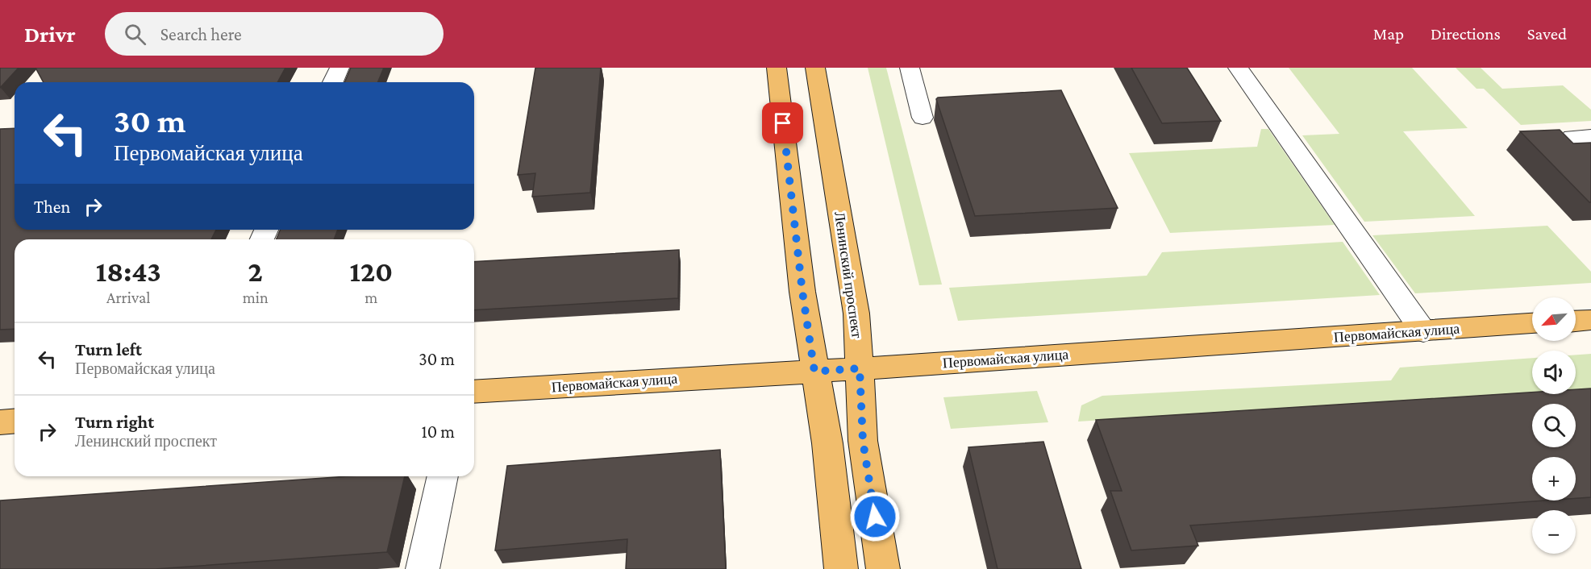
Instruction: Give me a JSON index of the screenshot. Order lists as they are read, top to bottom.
{
  "streets": {
    "main road": ["Ленинский проспект", "Первомайская улица"]
  },
  "crossings": [
    ["Ленинский проспект", "Первомайская улица"]
  ],
  "north": "bottom left",
  "page": {
    "header": "Drivr",
    "search": "Search here",
    "nav": ["Map", "Directions", "Saved"],
    "turn": ["30 m", "Первомайская улица"],
    "then": "Then",
    "eta": [
      "18:43",
      "Arrival",
      "2",
      "min",
      "120",
      "m"
    ],
    "map_buttons": ["+", "−"],
    "list": [
      {
        "name": "Turn left",
        "note": "Первомайская улица",
        "value": "30 m"
      },
      {
        "name": "Turn right",
        "note": "Ленинский проспект",
        "value": "10 m"
      }
    ]
  }
}
